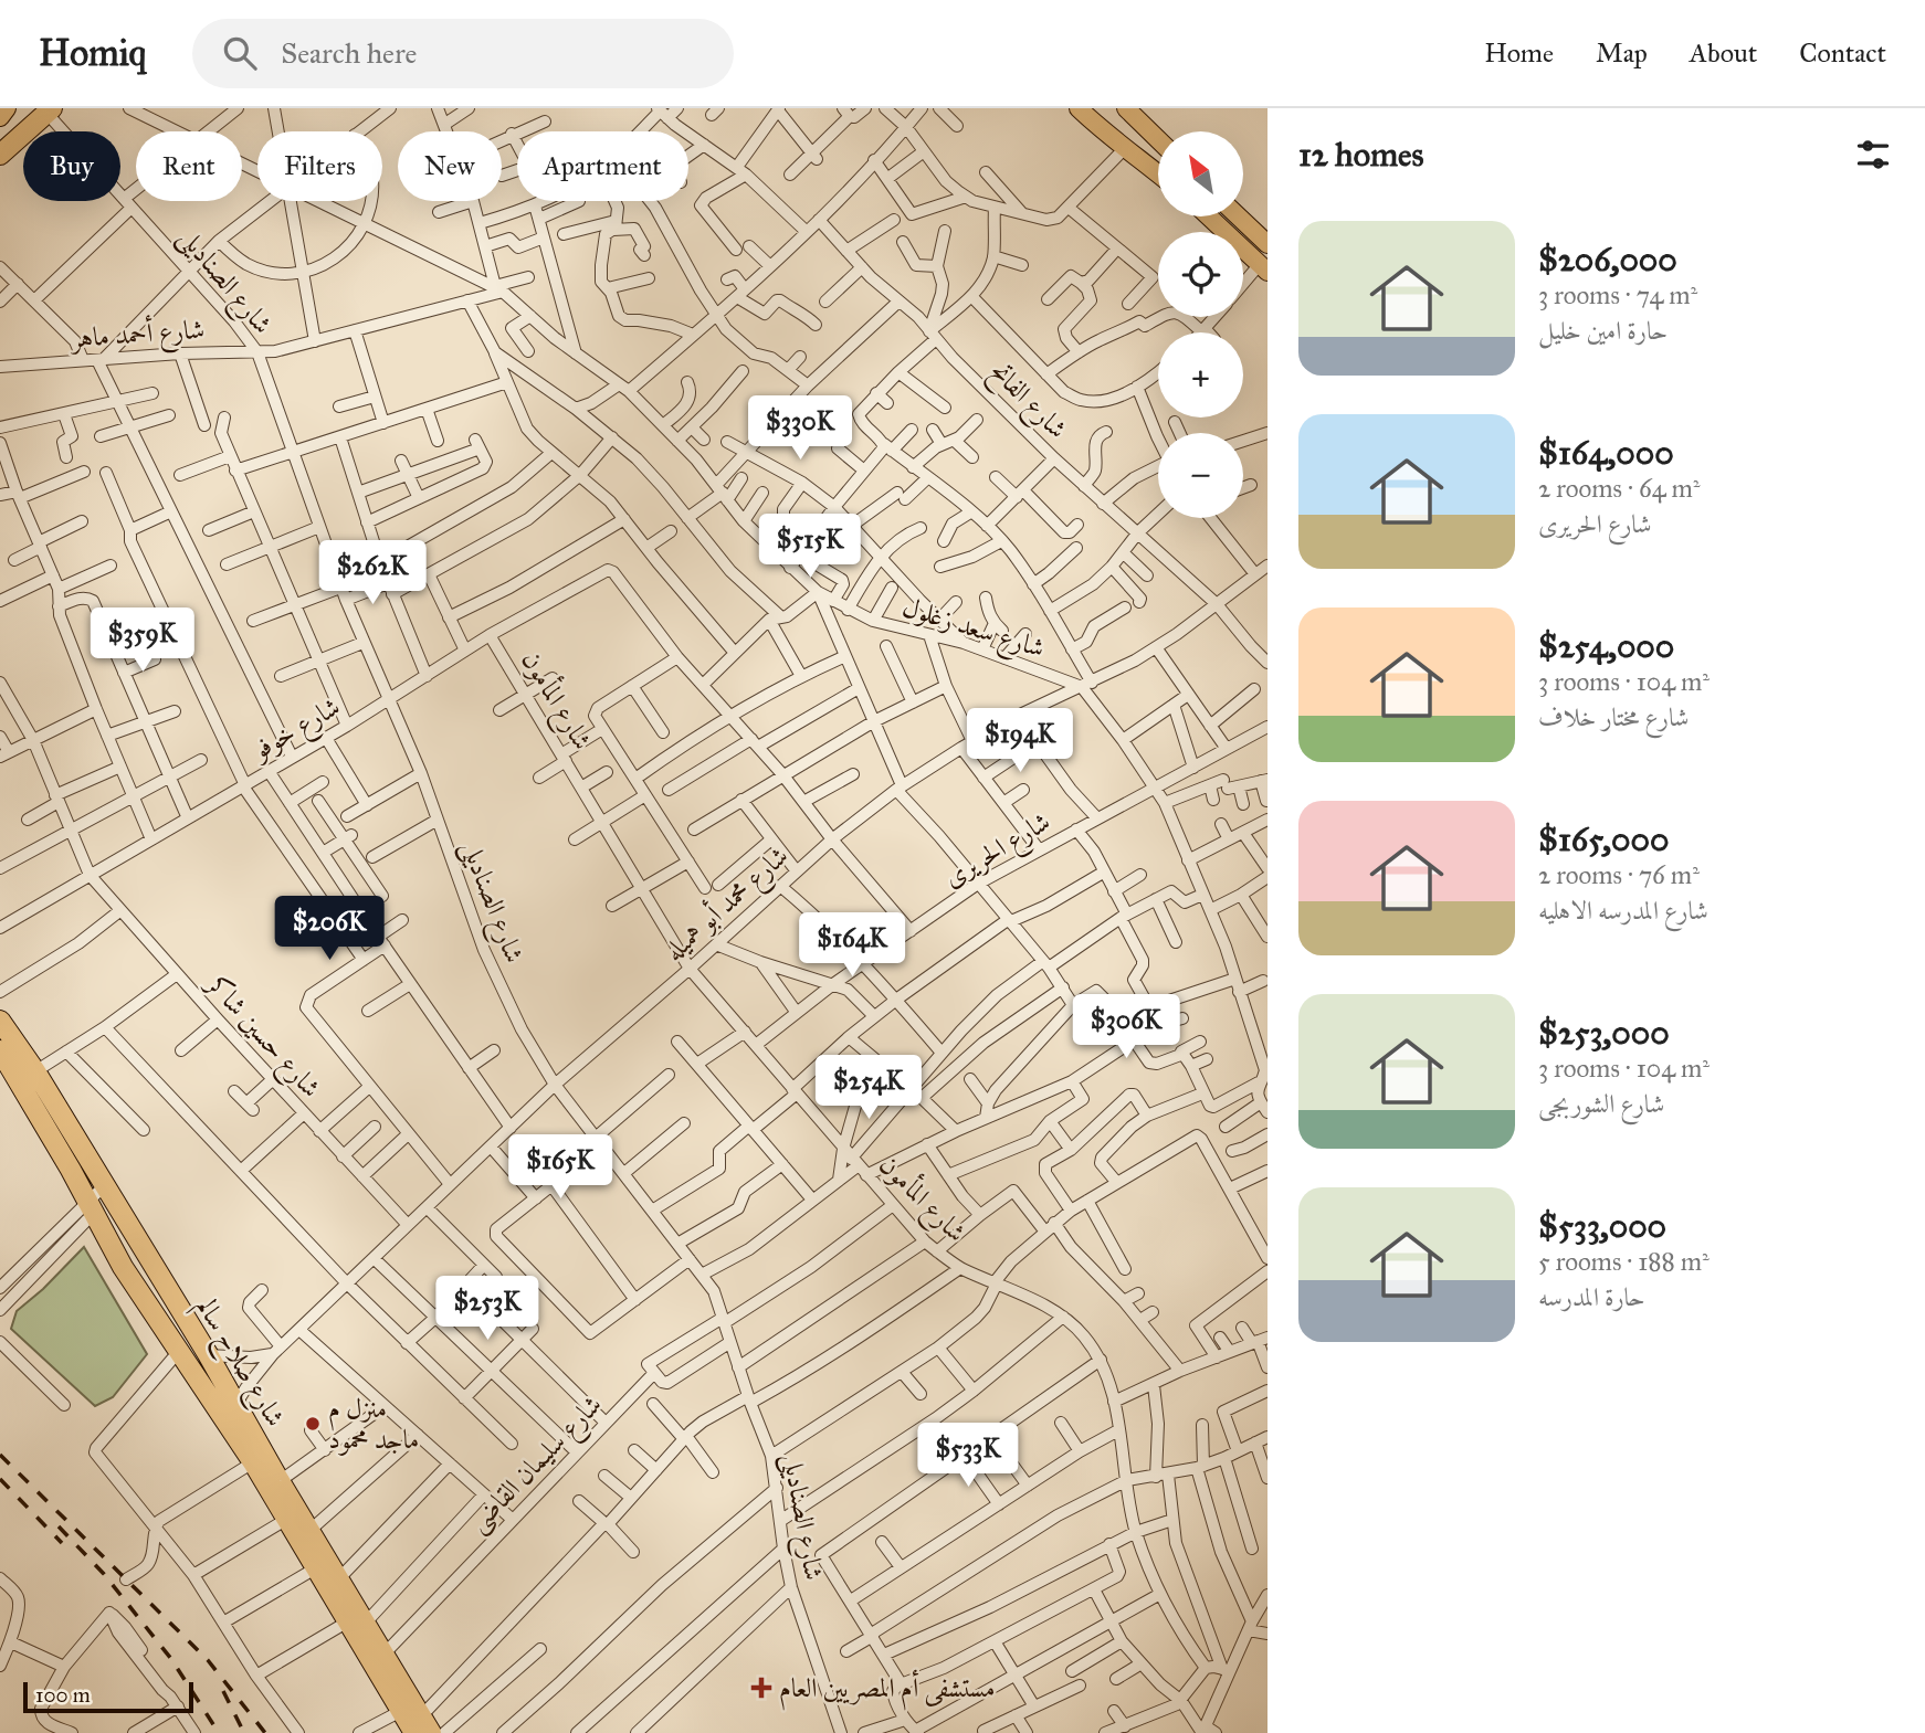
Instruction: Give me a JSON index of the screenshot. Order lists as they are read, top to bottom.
{
  "streets": {
    "highway": ["شارع صلاح سالم"],
    "street": [
      "شارع الصناديلى",
      "شارع أحمد ماهر",
      "شارع الفاتح",
      "شارع سعد زغلول",
      "شارع المأمون",
      "شارع خوفو",
      "شارع الحريرى",
      "شارع محمد أبو هميله",
      "شارع حسين شاكر",
      "شارع سليمان القاضى"
    ]
  },
  "crossings": [
    ["شارع الصناديلى", "شارع أحمد ماهر"],
    ["شارع الصناديلى", "شارع خوفو"],
    ["شارع الصناديلى", "شارع محمد أبو هميله"],
    ["شارع الصناديلى", "شارع سليمان القاضى"],
    ["شارع أحمد ماهر", "شارع سعد زغلول"],
    ["شارع الفاتح", "شارع محمد أبو هميله"],
    ["شارع سعد زغلول", "شارع محمد أبو هميله"],
    ["شارع المأمون", "شارع خوفو"],
    ["شارع المأمون", "شارع الحريرى"],
    ["شارع المأمون", "شارع محمد أبو هميله"],
    ["شارع خوفو", "شارع حسين شاكر"],
    ["شارع محمد أبو هميله", "شارع حسين شاكر"],
    ["شارع محمد أبو هميله", "شارع صلاح سالم"],
    ["شارع صلاح سالم", "شارع سليمان القاضى"]
  ],
  "places": {
    "other": ["منزل م ماجد محمود"],
    "health": ["مستشفى أم المصريين العام"]
  },
  "scale_bar": "100 m",
  "north": "top left",
  "page": {
    "header": "Homiq",
    "search": "Search here",
    "nav": [
      "Home",
      "Map",
      "About",
      "Contact"
    ],
    "heading": "12 homes",
    "map_buttons": ["+", "−"],
    "chip": [
      "Buy",
      "Rent",
      "Filters",
      "New",
      "Apartment"
    ],
    "list": [
      {
        "name": "$206,000",
        "note": "3 rooms · 74 m² · حارة امين خليل"
      },
      {
        "name": "$164,000",
        "note": "2 rooms · 64 m² · شارع الحريرى"
      },
      {
        "name": "$254,000",
        "note": "3 rooms · 104 m² · شارع مختار خلاف"
      },
      {
        "name": "$165,000",
        "note": "2 rooms · 76 m² · شارع المدرسه الاهليه"
      },
      {
        "name": "$253,000",
        "note": "3 rooms · 104 m² · شارع الشوربجى"
      },
      {
        "name": "$533,000",
        "note": "5 rooms · 188 m² · حارة المدرسه"
      }
    ],
    "price": [
      "$330K",
      "$515K",
      "$262K",
      "$359K",
      "$194K",
      "$206K",
      "$164K",
      "$306K",
      "$254K",
      "$165K",
      "$253K",
      "$533K"
    ],
    "scale": "100 m"
  }
}
